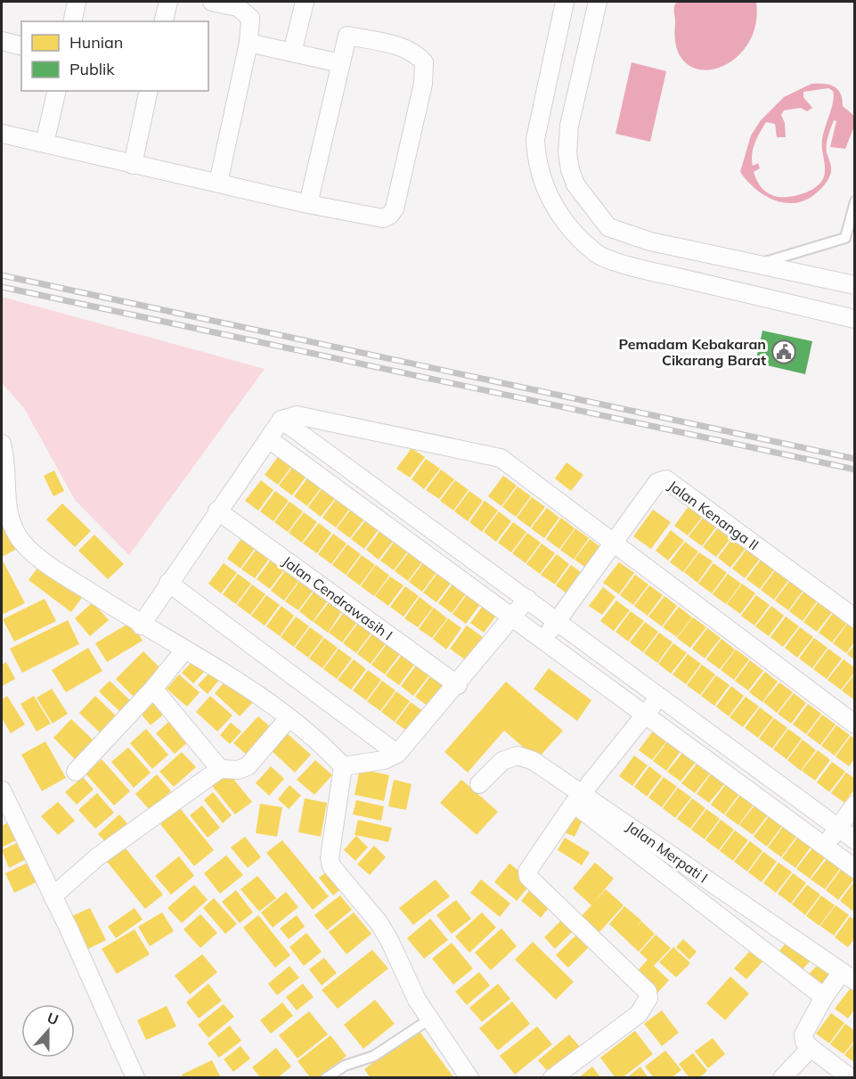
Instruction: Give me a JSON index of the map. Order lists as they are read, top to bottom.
{
  "streets": {
    "street": ["Jalan Kenanga II", "Jalan Cendrawasih I", "Jalan Merpati I"]
  },
  "places": {
    "public building": ["Pemadam Kebakaran Cikarang Barat"]
  },
  "legend": ["Hunian", "Publik"],
  "north": "top"
}
